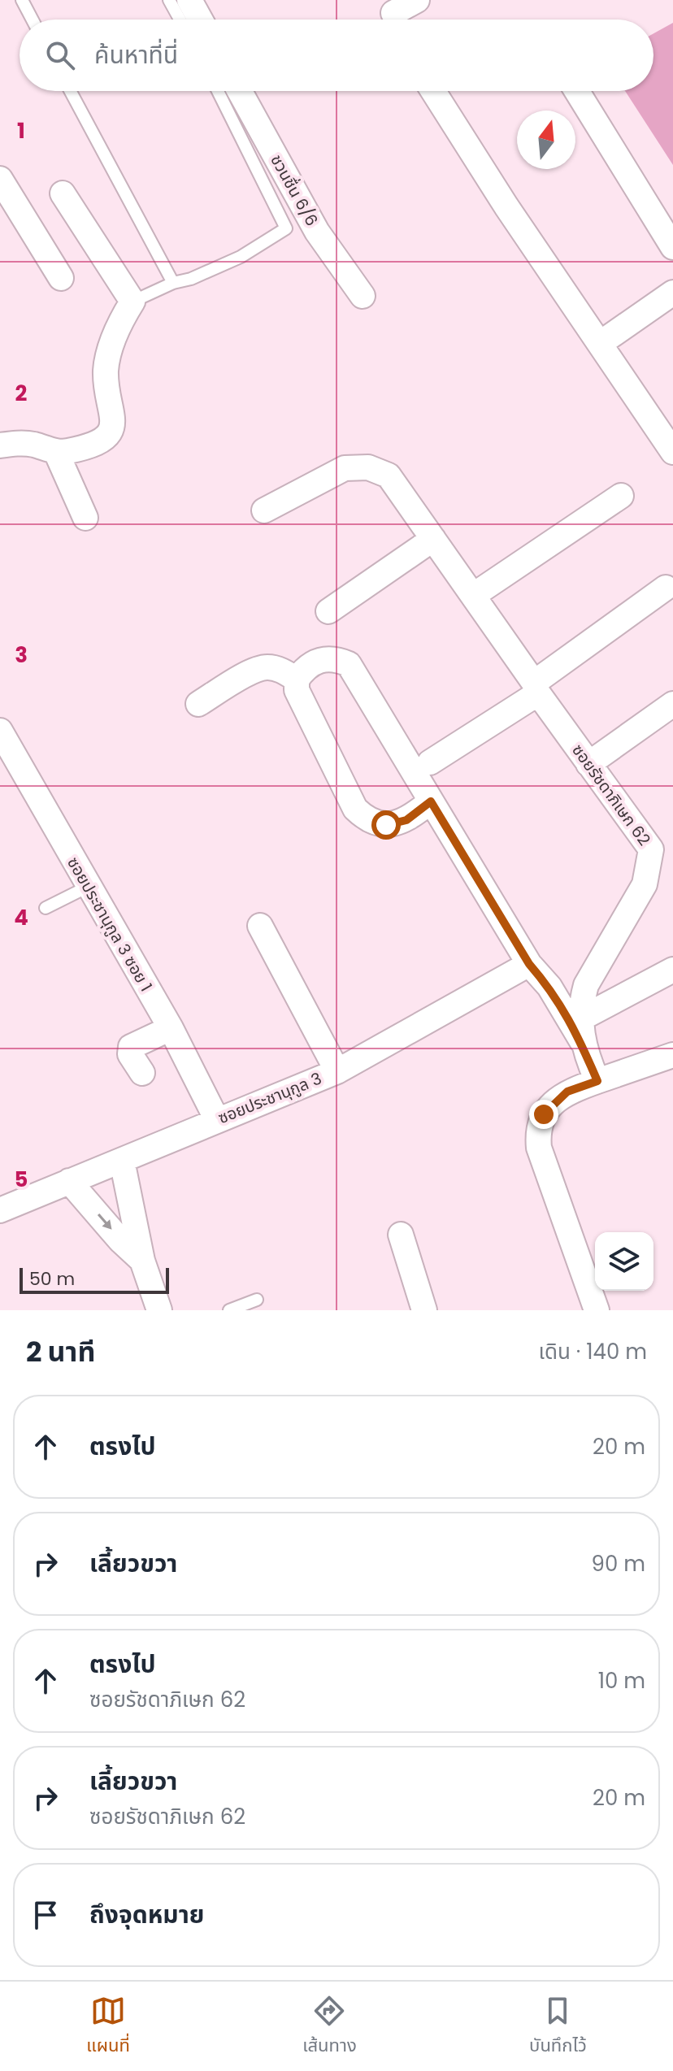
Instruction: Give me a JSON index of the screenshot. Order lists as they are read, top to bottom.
{
  "streets": {
    "street": [
      "ชวนชื่น 6/6",
      "ซอยรัชดาภิเษก 62",
      "ซอยประชานุกูล 3 ซอย 1",
      "ซอยประชานุกูล 3"
    ]
  },
  "crossings": [
    ["ซอยประชานุกูล 3 ซอย 1", "ซอยประชานุกูล 3"]
  ],
  "scale_bar": "50 m",
  "north": "top",
  "page": {
    "search": "ค้นหาที่นี่",
    "scale": "50 m",
    "heading": ["2 นาที", "เดิน · 140 m"],
    "list": [
      ["ตรงไป", "20 m"],
      ["เลี้ยวขวา", "90 m"],
      ["ตรงไป", "ซอยรัชดาภิเษก 62", "10 m"],
      ["เลี้ยวขวา", "ซอยรัชดาภิเษก 62", "20 m"],
      "ถึงจุดหมาย"
    ],
    "nav": ["แผนที่", "เส้นทาง", "บันทึกไว้"]
  },
  "grid": {
    "rows": [
      "1",
      "2",
      "3",
      "4",
      "5"
    ]
  }
}
